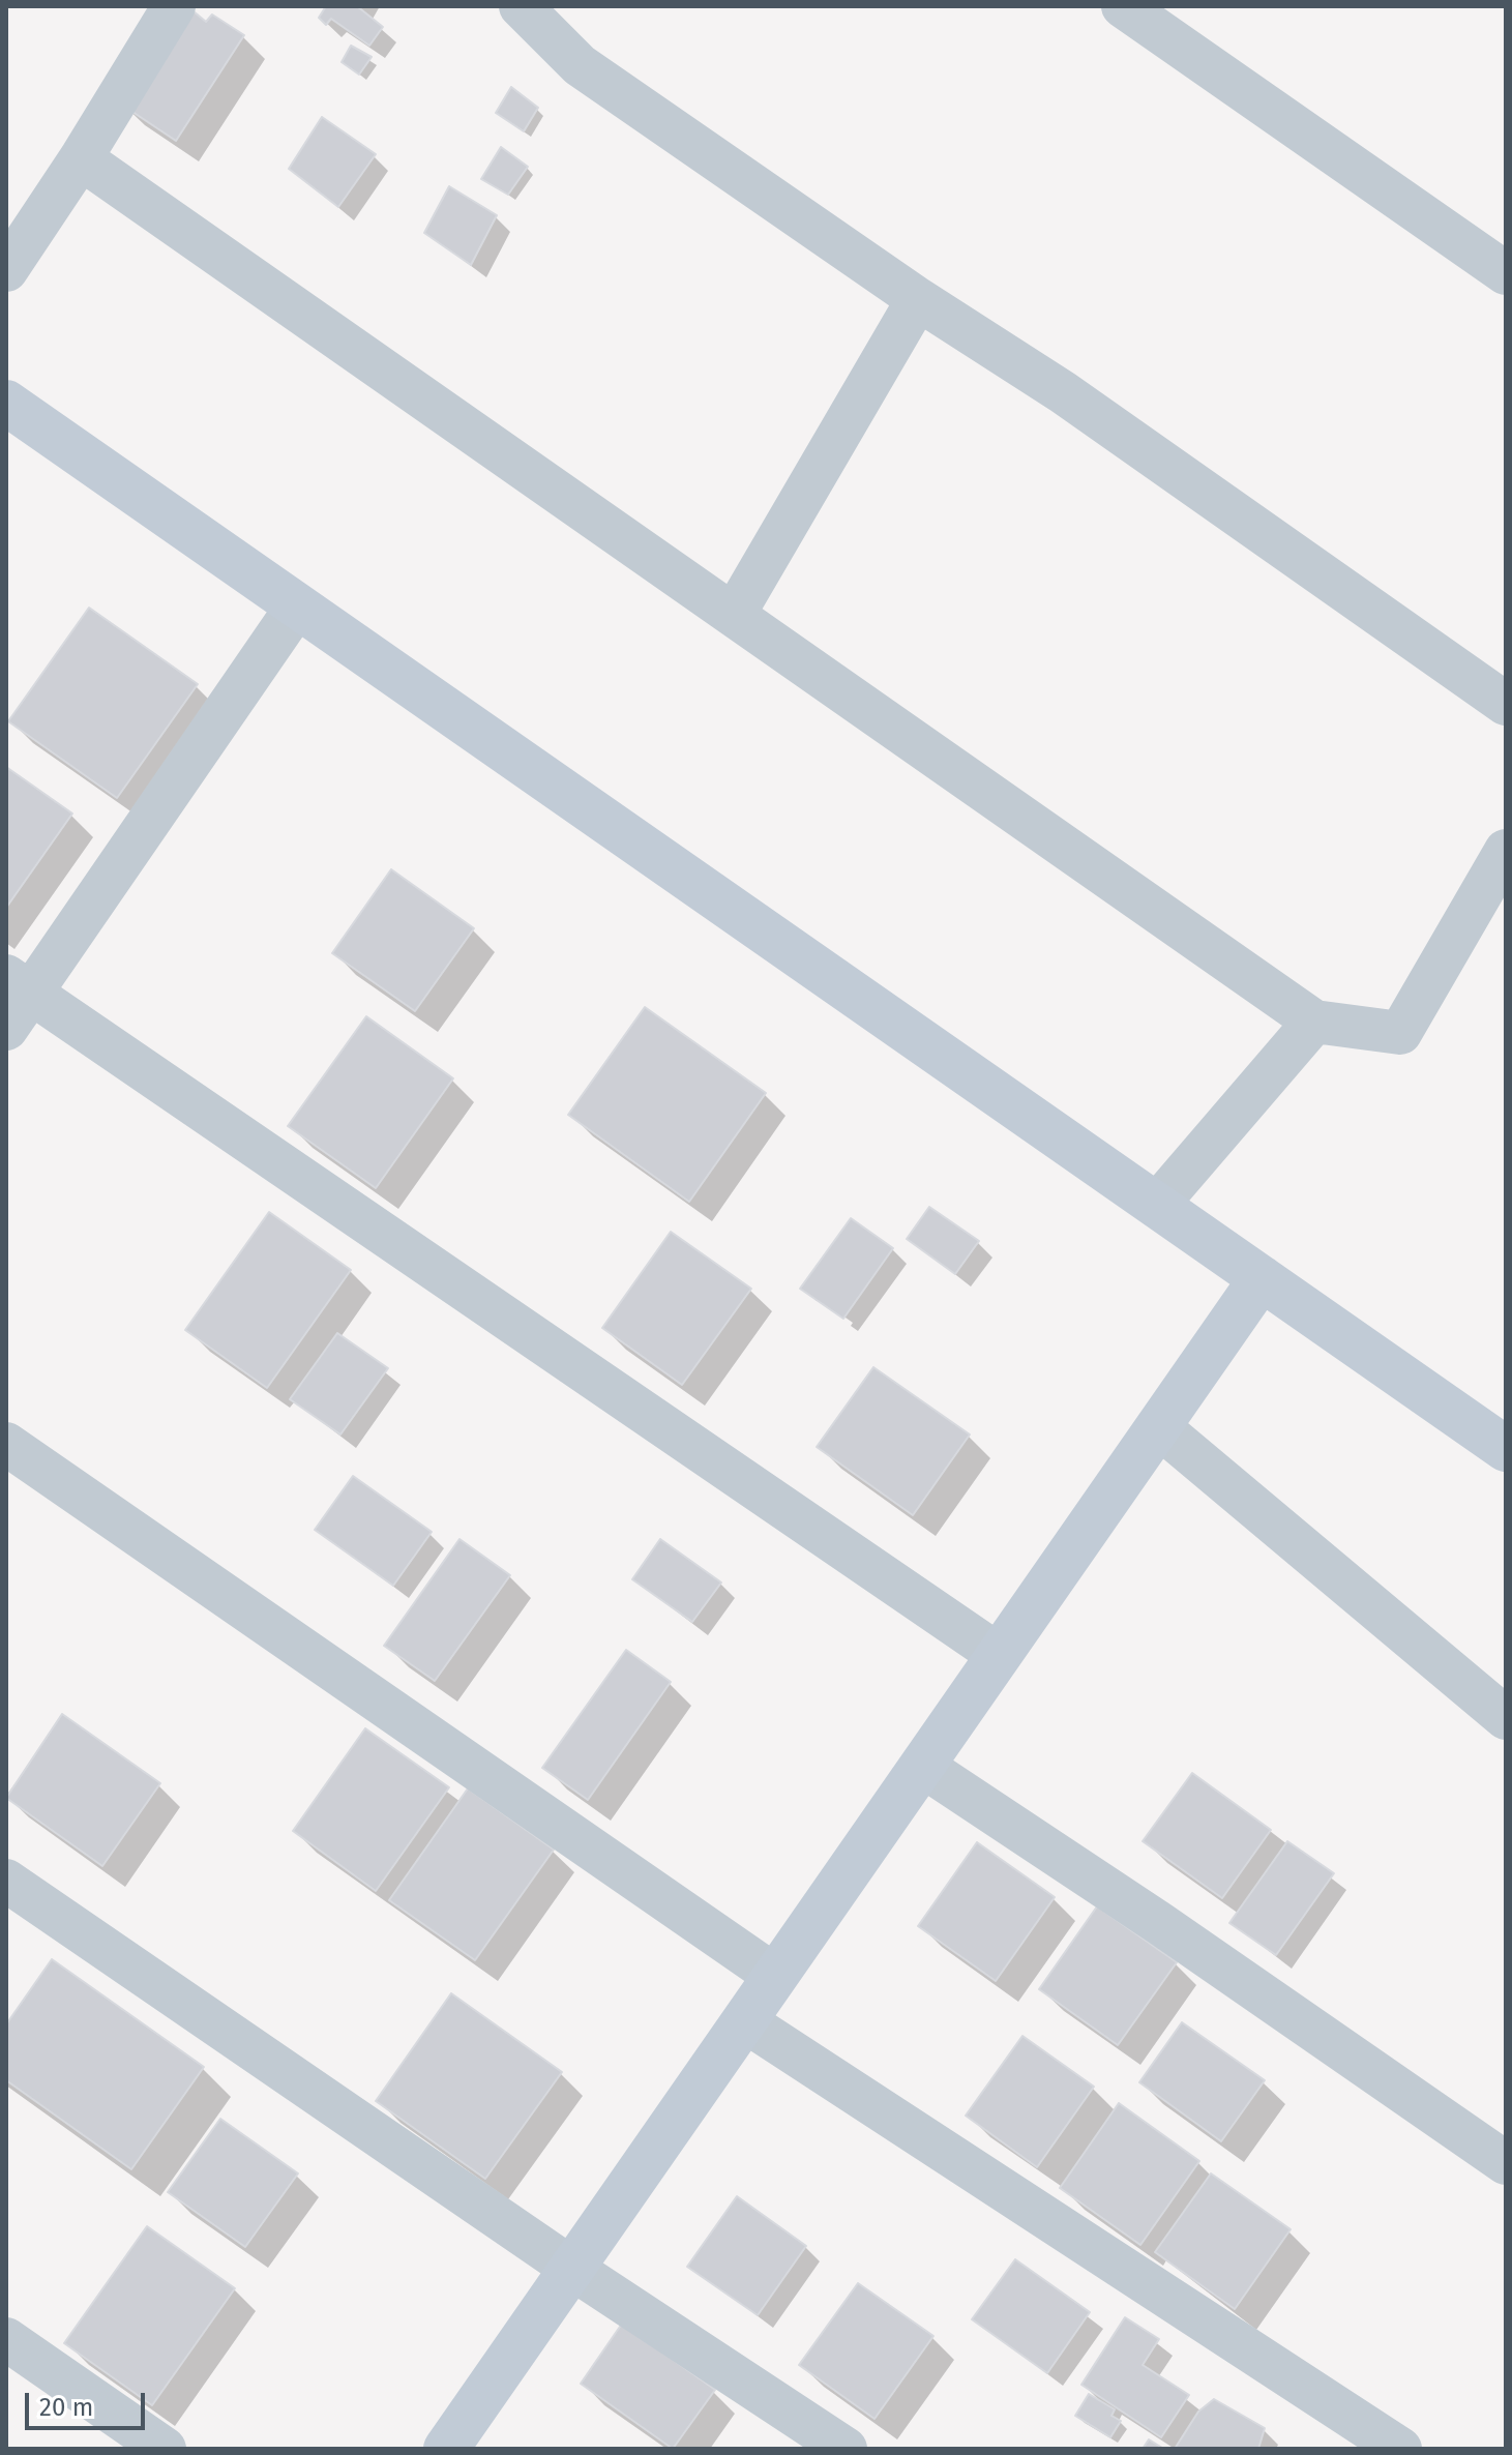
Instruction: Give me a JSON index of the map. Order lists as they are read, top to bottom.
{
  "scale_bar": "20 m"
}
